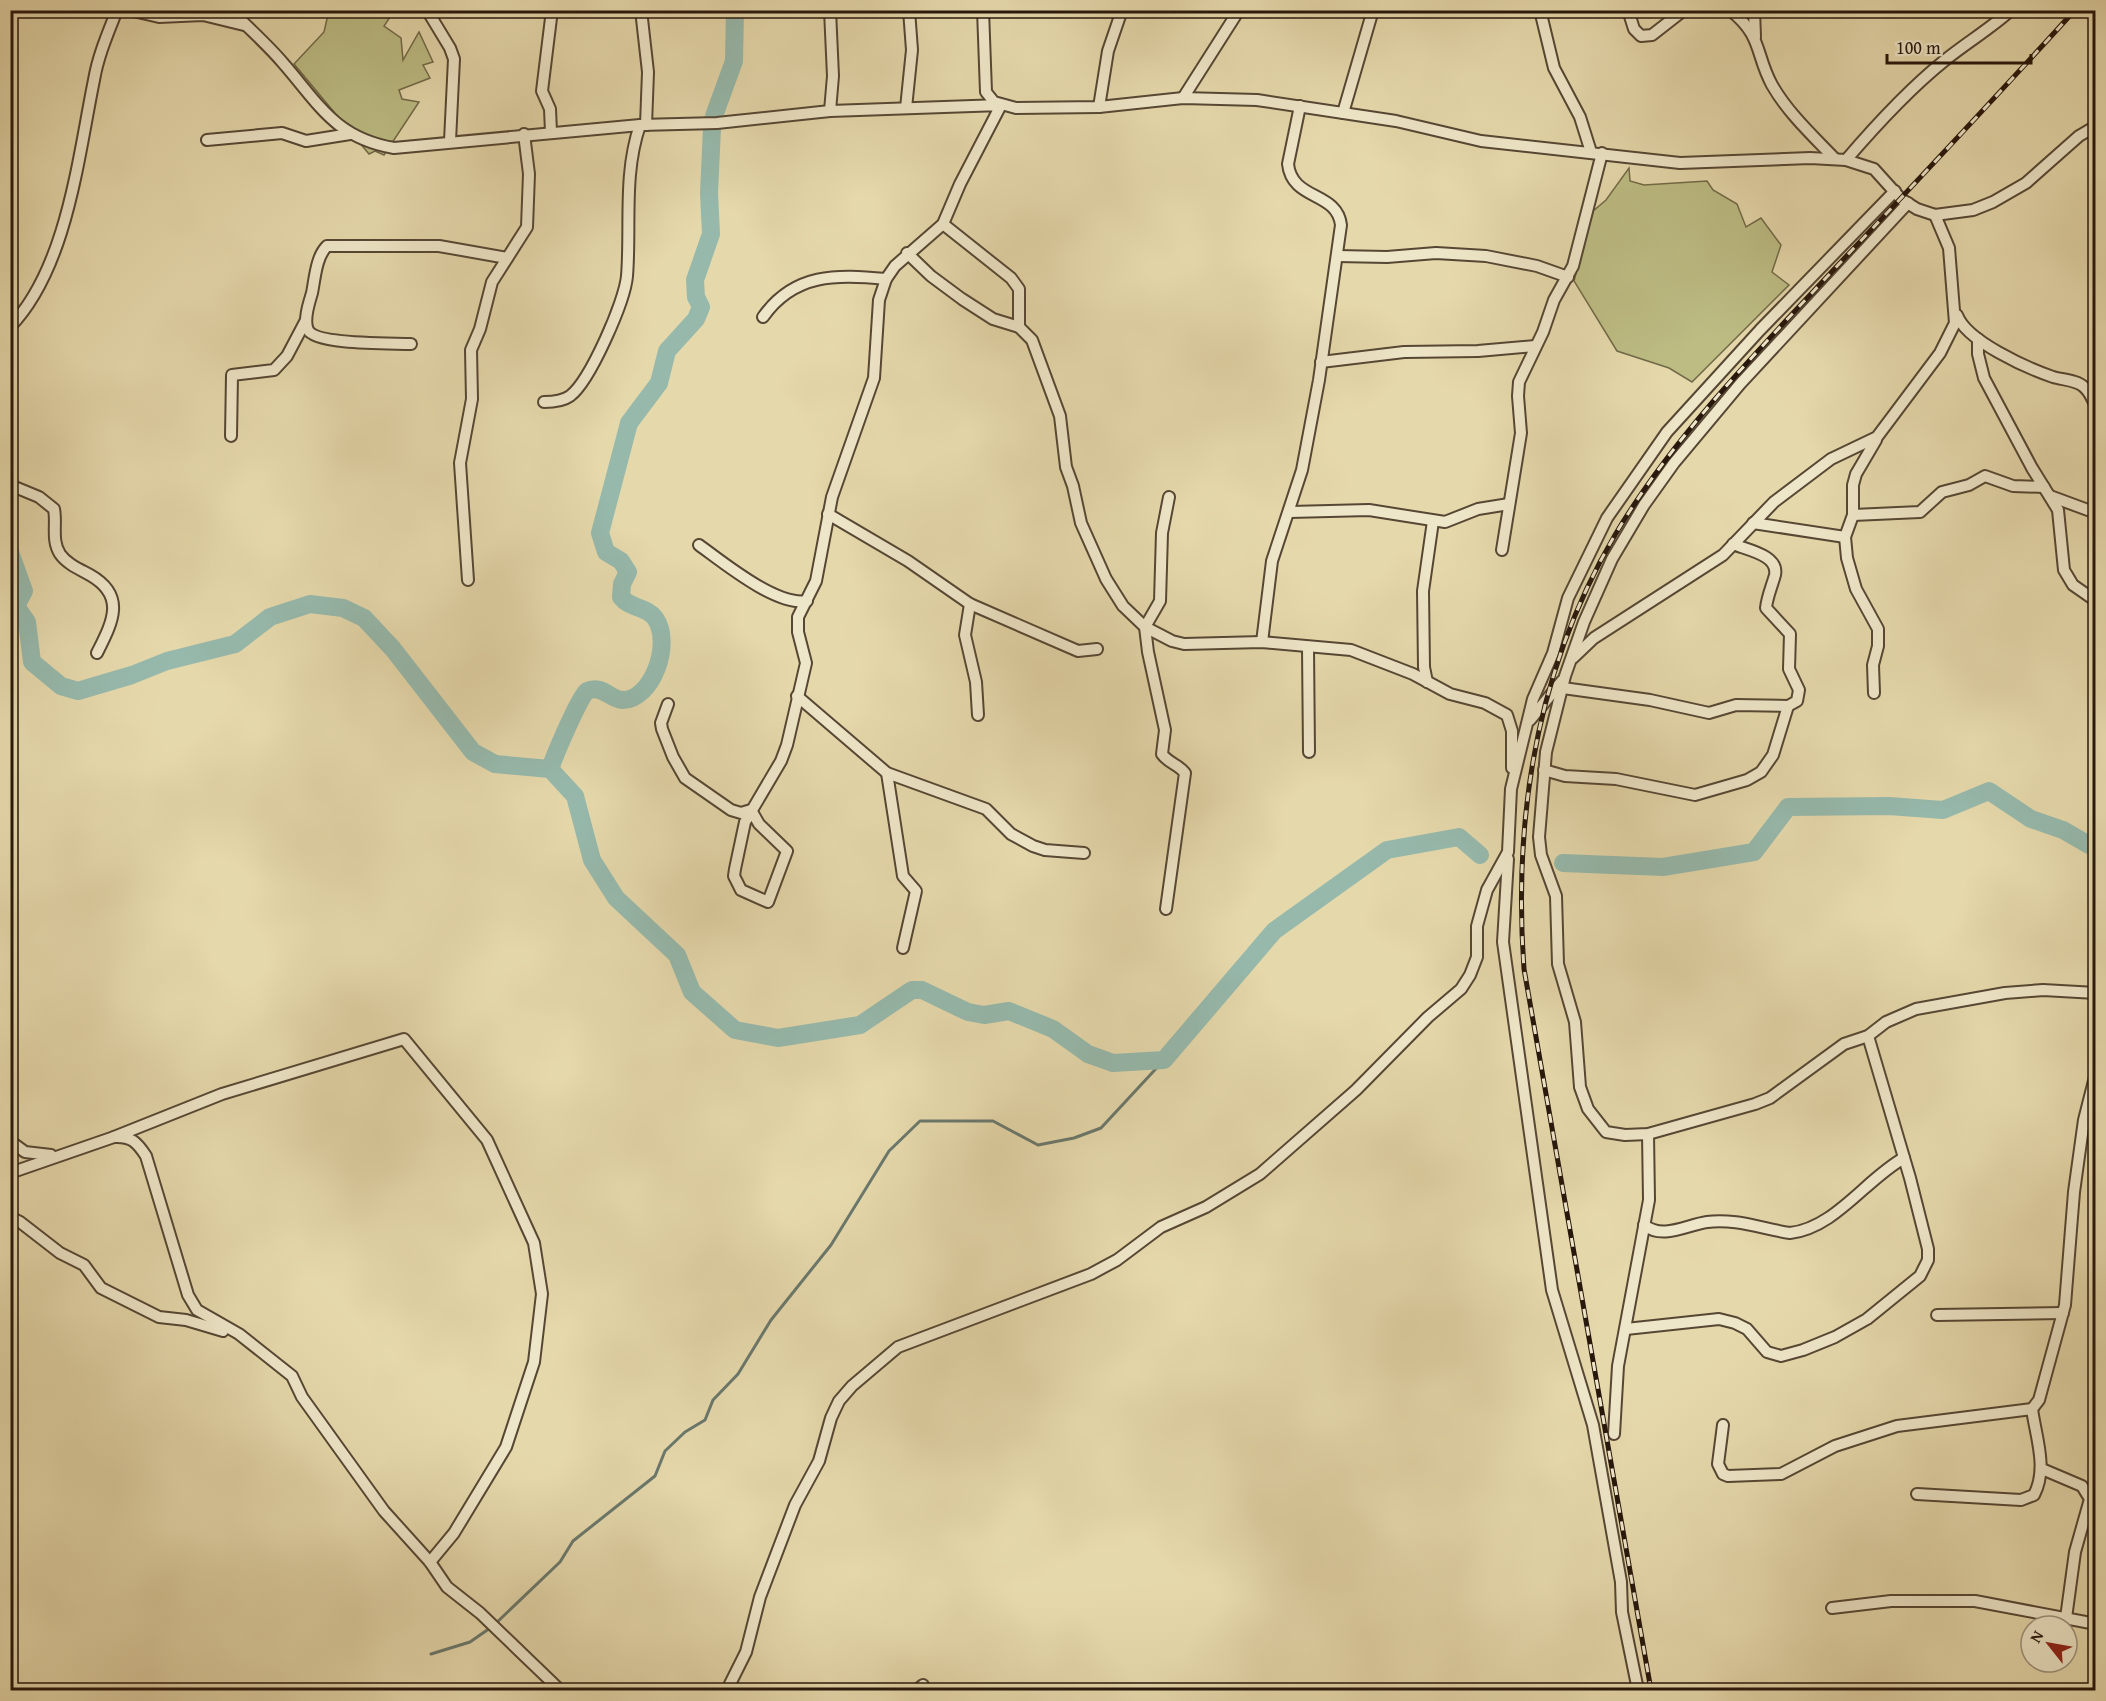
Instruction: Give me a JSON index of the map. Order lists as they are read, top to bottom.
{
  "scale_bar": "100 m",
  "north": "top left"
}
